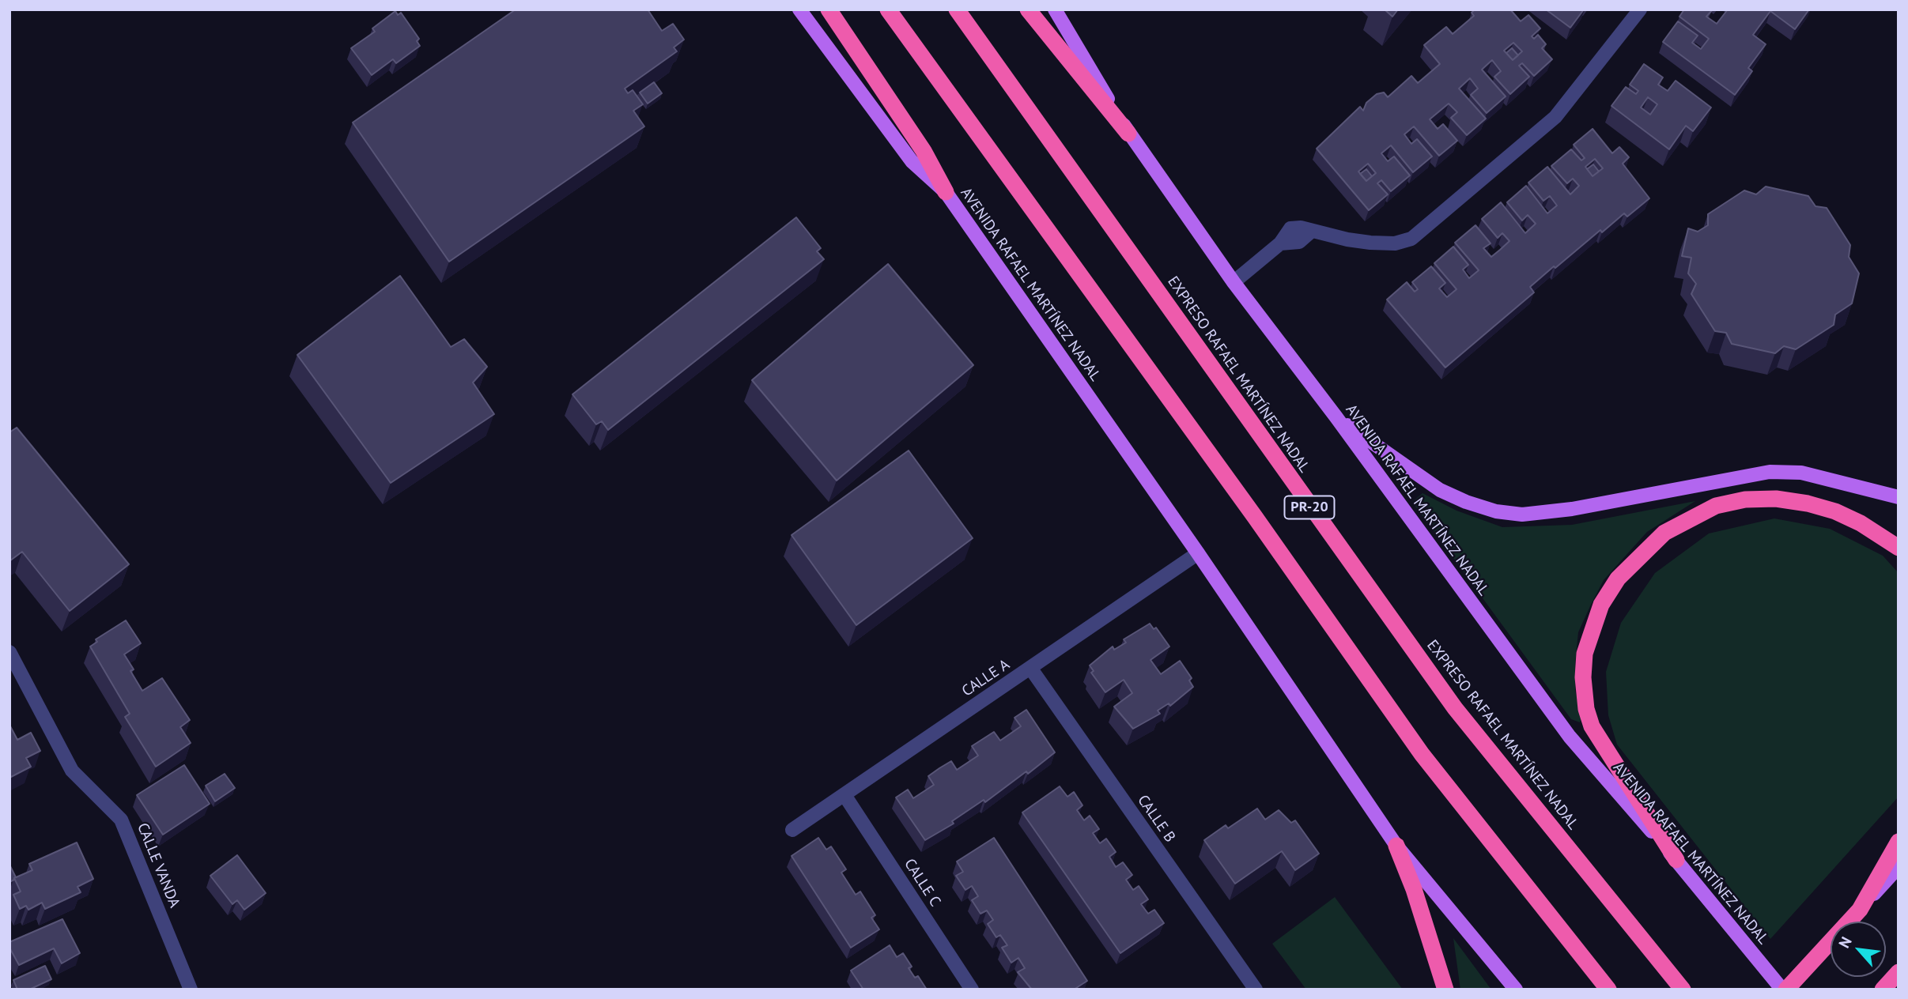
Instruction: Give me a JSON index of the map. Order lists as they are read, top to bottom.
{
  "streets": {
    "highway": ["EXPRESO RAFAEL MARTÍNEZ NADAL", "PR-20"],
    "main road": ["AVENIDA RAFAEL MARTÍNEZ NADAL"],
    "street": [
      "CALLE A",
      "CALLE B",
      "CALLE VANDA",
      "CALLE C"
    ]
  },
  "crossings": [
    ["AVENIDA RAFAEL MARTÍNEZ NADAL", "CALLE A"],
    ["CALLE A", "CALLE B"],
    ["CALLE A", "CALLE C"]
  ],
  "north": "top left"
}
